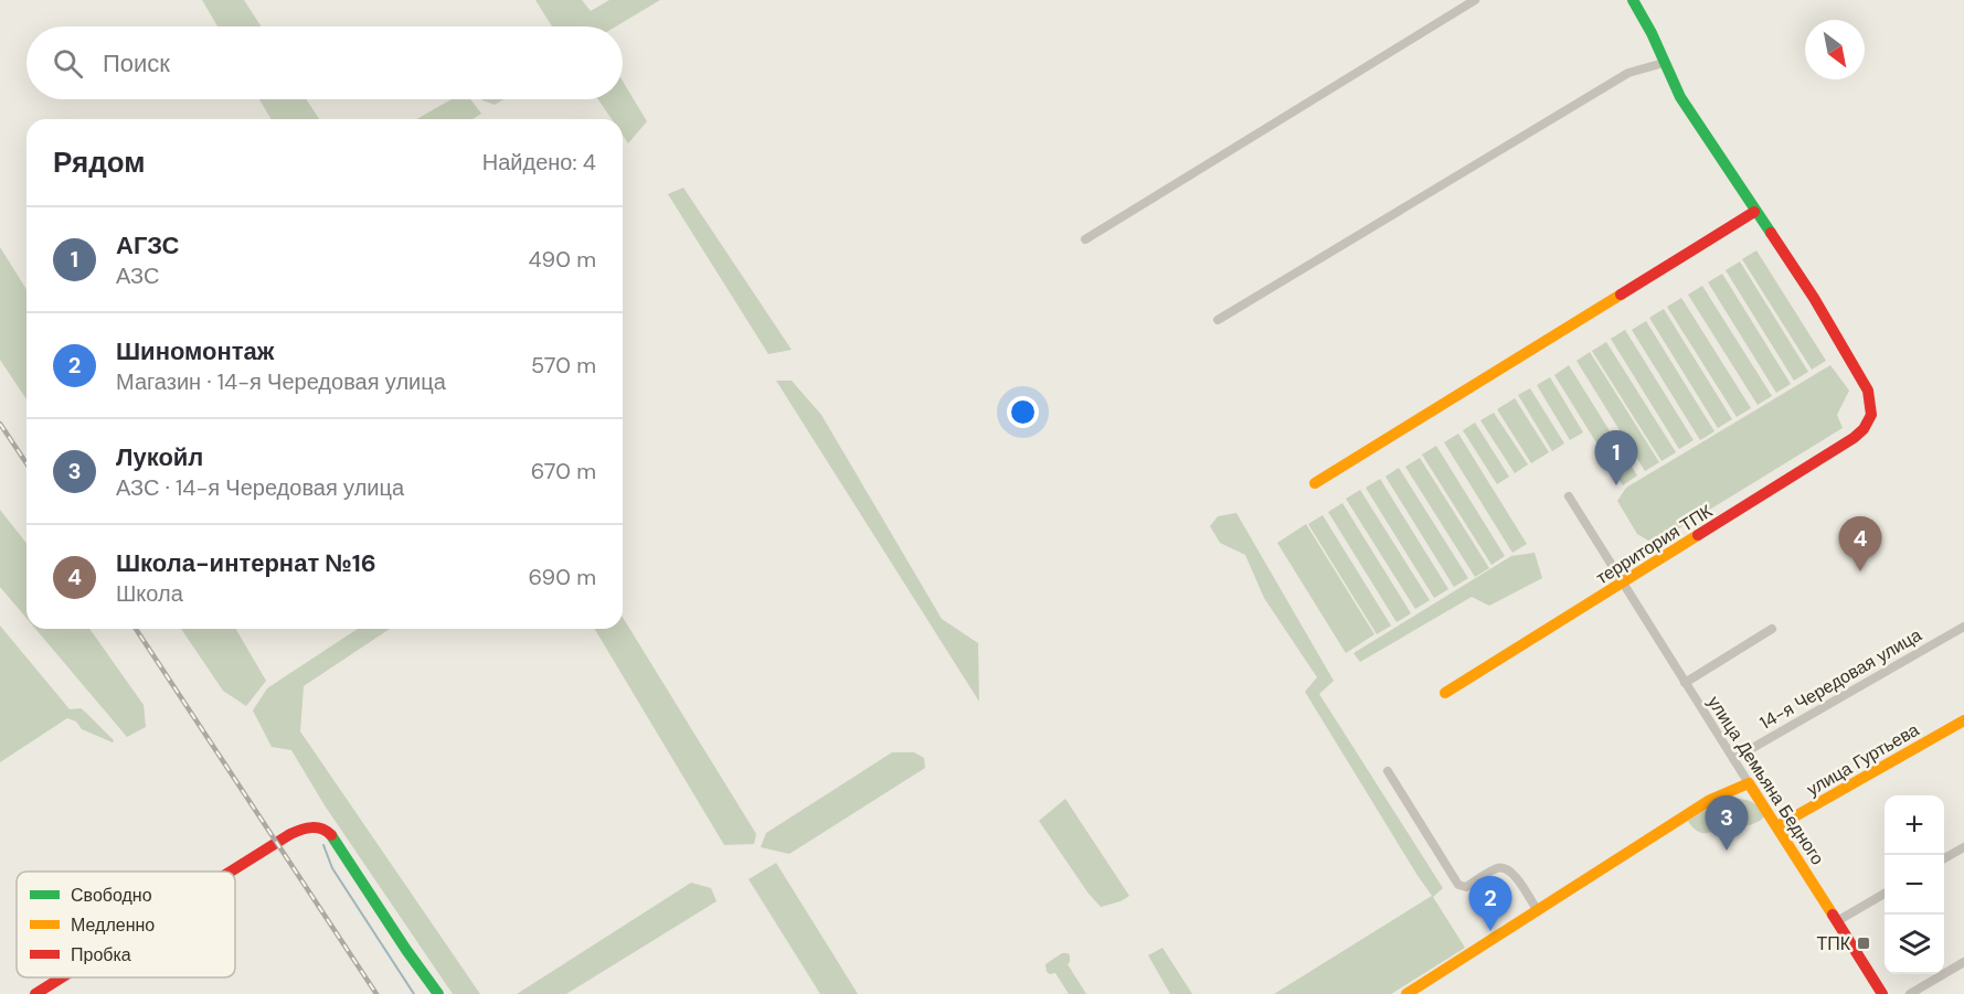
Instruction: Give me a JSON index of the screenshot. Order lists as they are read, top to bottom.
{
  "streets": {
    "street": [
      "территория ТПК",
      "14-я Чередовая улица",
      "улица Гуртьева",
      "улица Демьяна Бедного"
    ]
  },
  "crossings": [
    ["территория ТПК", "улица Демьяна Бедного"],
    ["14-я Чередовая улица", "улица Демьяна Бедного"],
    ["улица Гуртьева", "улица Демьяна Бедного"]
  ],
  "places": {
    "transit": ["ТПК"]
  },
  "legend": ["Свободно", "Медленно", "Пробка"],
  "north": "bottom right",
  "page": {
    "search": "Поиск",
    "heading": ["Рядом", "Найдено: 4"],
    "list": [
      {
        "mark": "1",
        "name": "АГЗС",
        "note": "АЗС",
        "value": "490 m"
      },
      {
        "mark": "2",
        "name": "Шиномонтаж",
        "note": "Магазин · 14-я Чередовая улица",
        "value": "570 m"
      },
      {
        "mark": "3",
        "name": "Лукойл",
        "note": "АЗС · 14-я Чередовая улица",
        "value": "670 m"
      },
      {
        "mark": "4",
        "name": "Школа-интернат №16",
        "note": "Школа",
        "value": "690 m"
      }
    ],
    "pins": [
      "1",
      "4",
      "3",
      "2"
    ],
    "map_buttons": ["+", "−"]
  }
}
